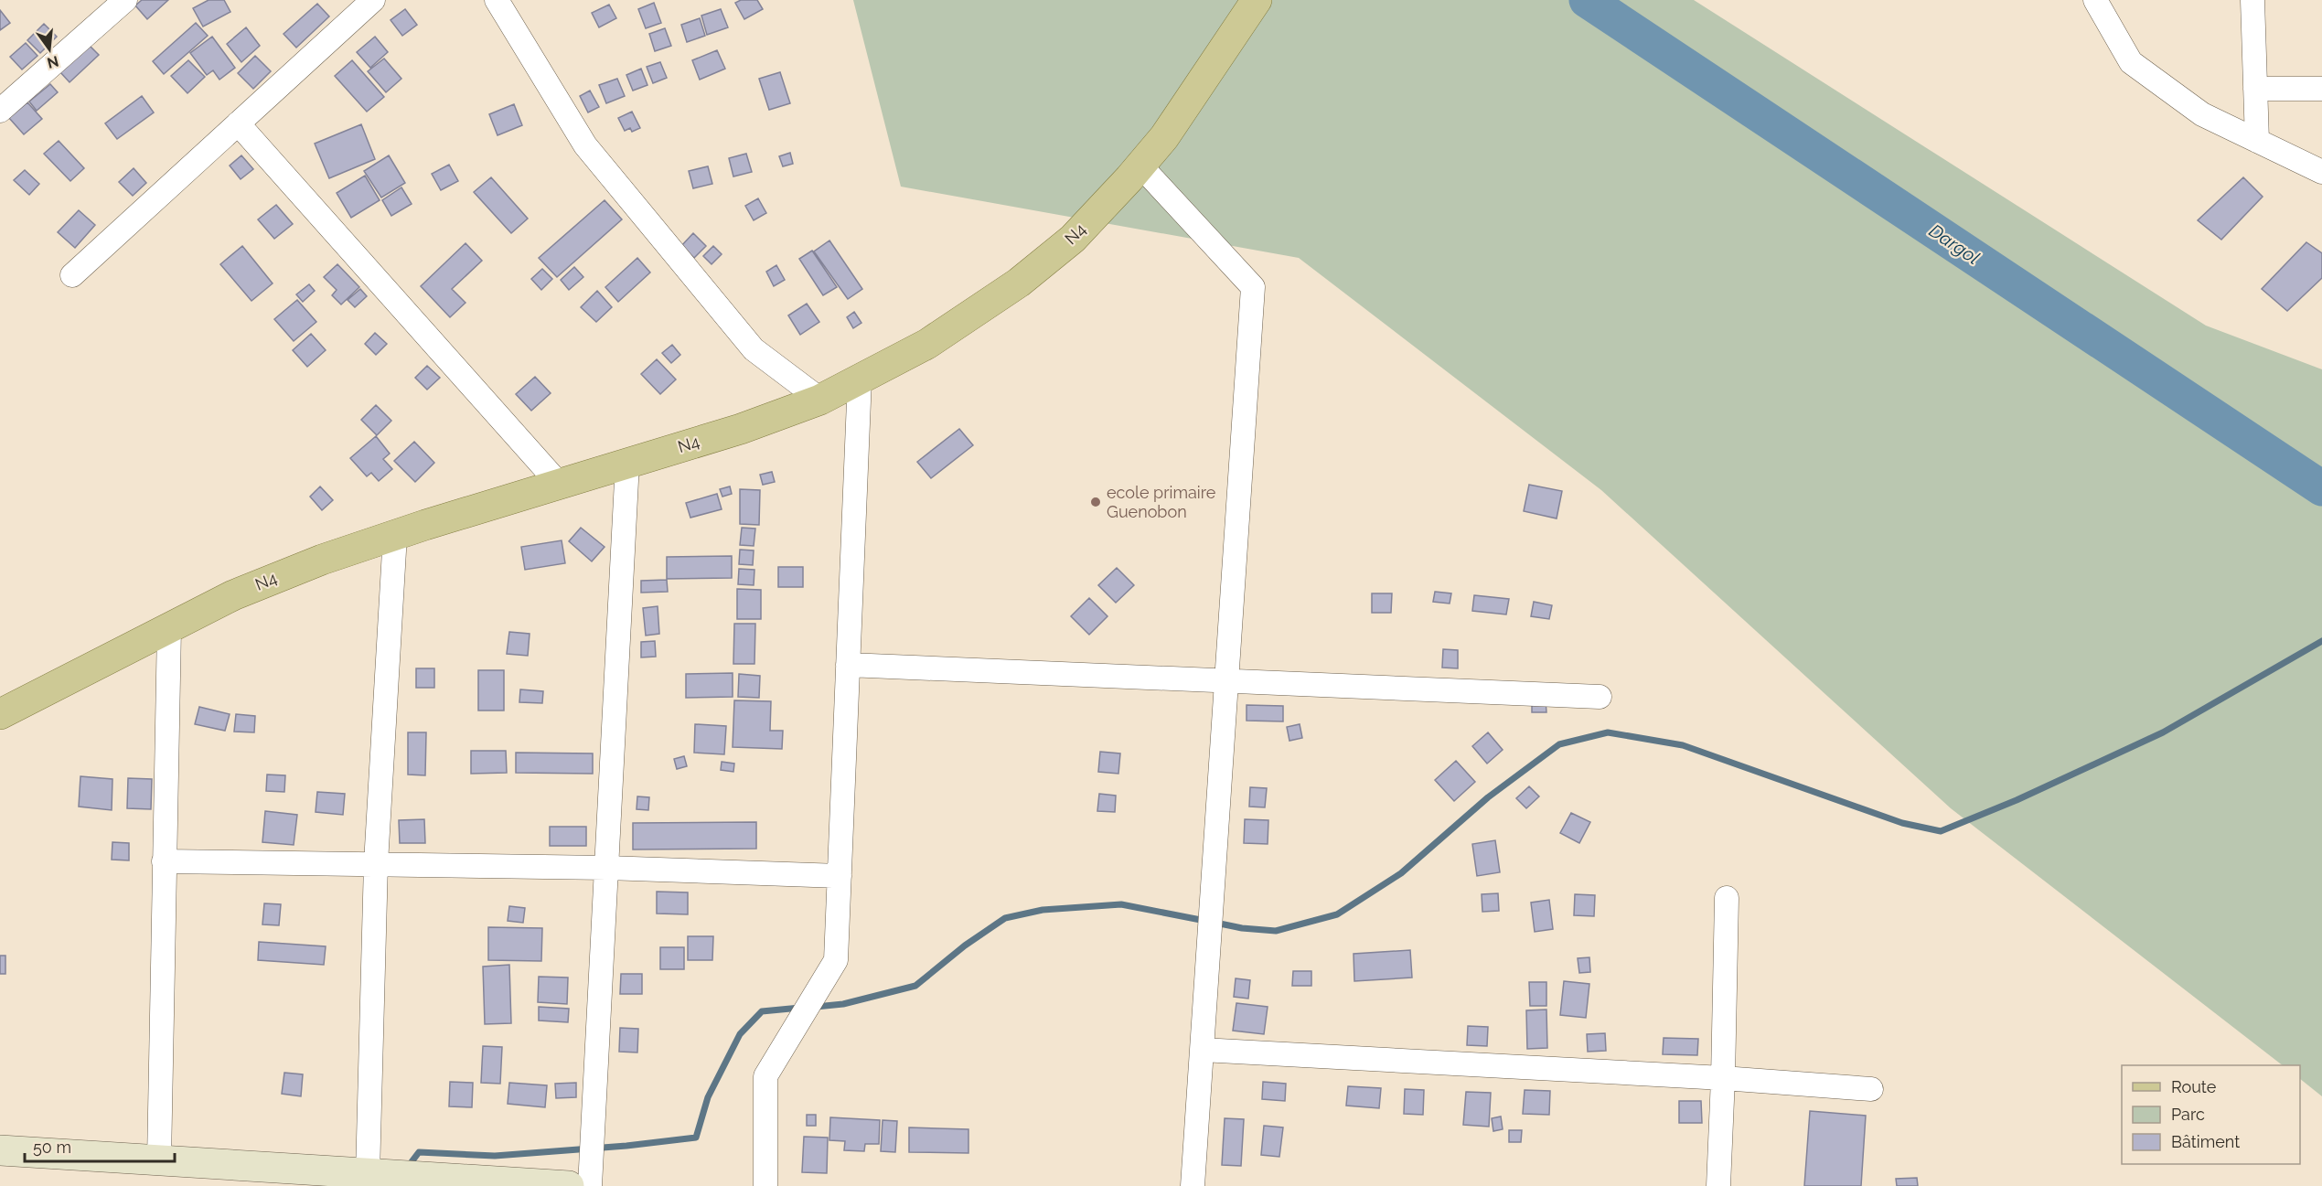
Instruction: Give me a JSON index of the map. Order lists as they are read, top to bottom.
{
  "streets": {
    "main road": ["N4"]
  },
  "water": ["Dargol"],
  "places": ["ecole primaire Guenobon"],
  "legend": ["Route", "Parc", "Bâtiment"],
  "scale_bar": "50 m",
  "north": "bottom"
}
